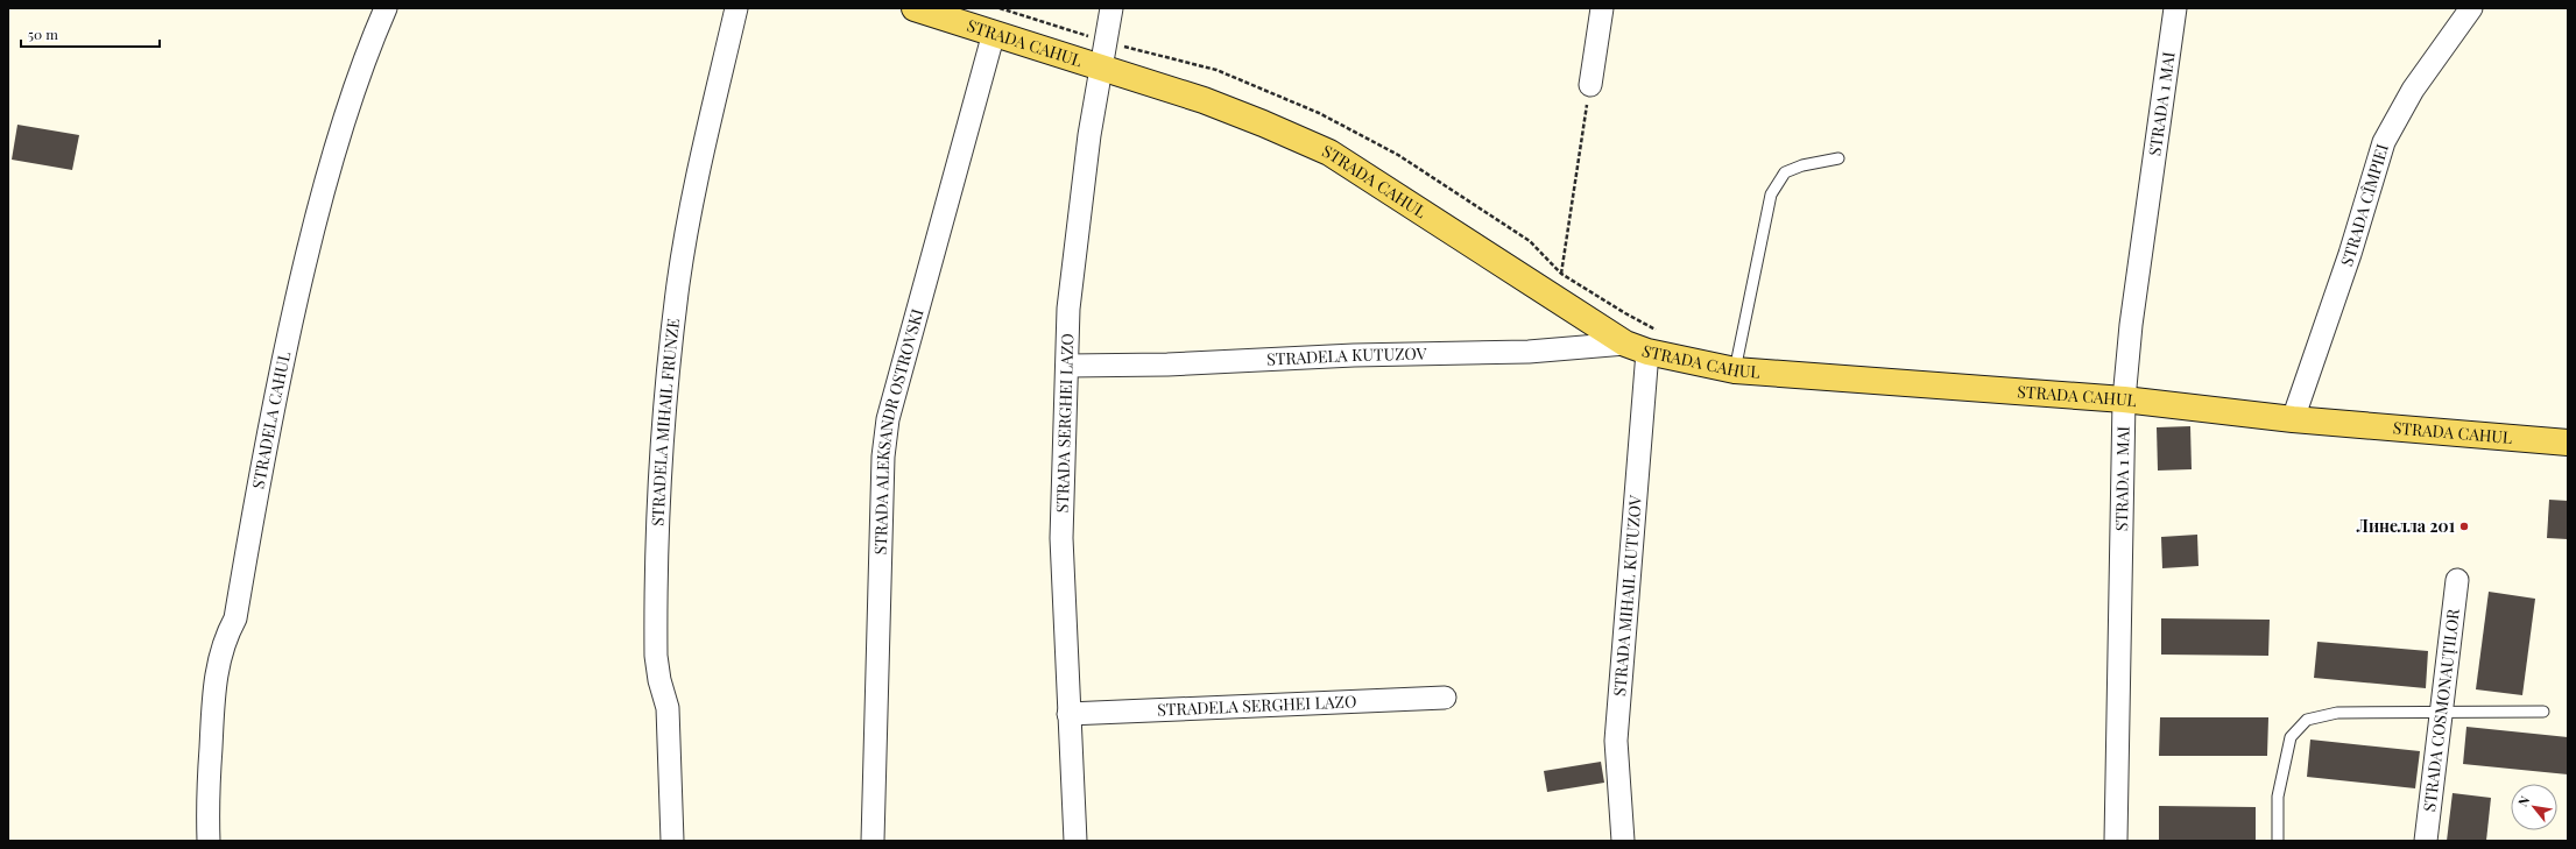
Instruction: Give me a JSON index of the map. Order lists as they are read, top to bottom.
{
  "streets": {
    "main road": ["STRADA CAHUL"],
    "street": [
      "STRADA 1 MAI",
      "STRADA CÎMPIEI",
      "STRADELA KUTUZOV",
      "STRADELA CAHUL",
      "STRADELA MIHAIL FRUNZE",
      "STRADA SERGHEI LAZO",
      "STRADA ALEKSANDR OSTROVSKI",
      "STRADA MIHAIL KUTUZOV",
      "STRADELA SERGHEI LAZO",
      "STRADA COSMONAUȚILOR"
    ]
  },
  "crossings": [
    ["STRADA CAHUL", "STRADA 1 MAI"],
    ["STRADA CAHUL", "STRADA CÎMPIEI"],
    ["STRADA CAHUL", "STRADELA KUTUZOV"],
    ["STRADA CAHUL", "STRADA SERGHEI LAZO"],
    ["STRADA CAHUL", "STRADA ALEKSANDR OSTROVSKI"],
    ["STRADA CAHUL", "STRADA MIHAIL KUTUZOV"],
    ["STRADELA KUTUZOV", "STRADA SERGHEI LAZO"],
    ["STRADELA KUTUZOV", "STRADA MIHAIL KUTUZOV"],
    ["STRADA SERGHEI LAZO", "STRADELA SERGHEI LAZO"]
  ],
  "places": ["Линелла 201"],
  "scale_bar": "50 m",
  "north": "top left"
}
